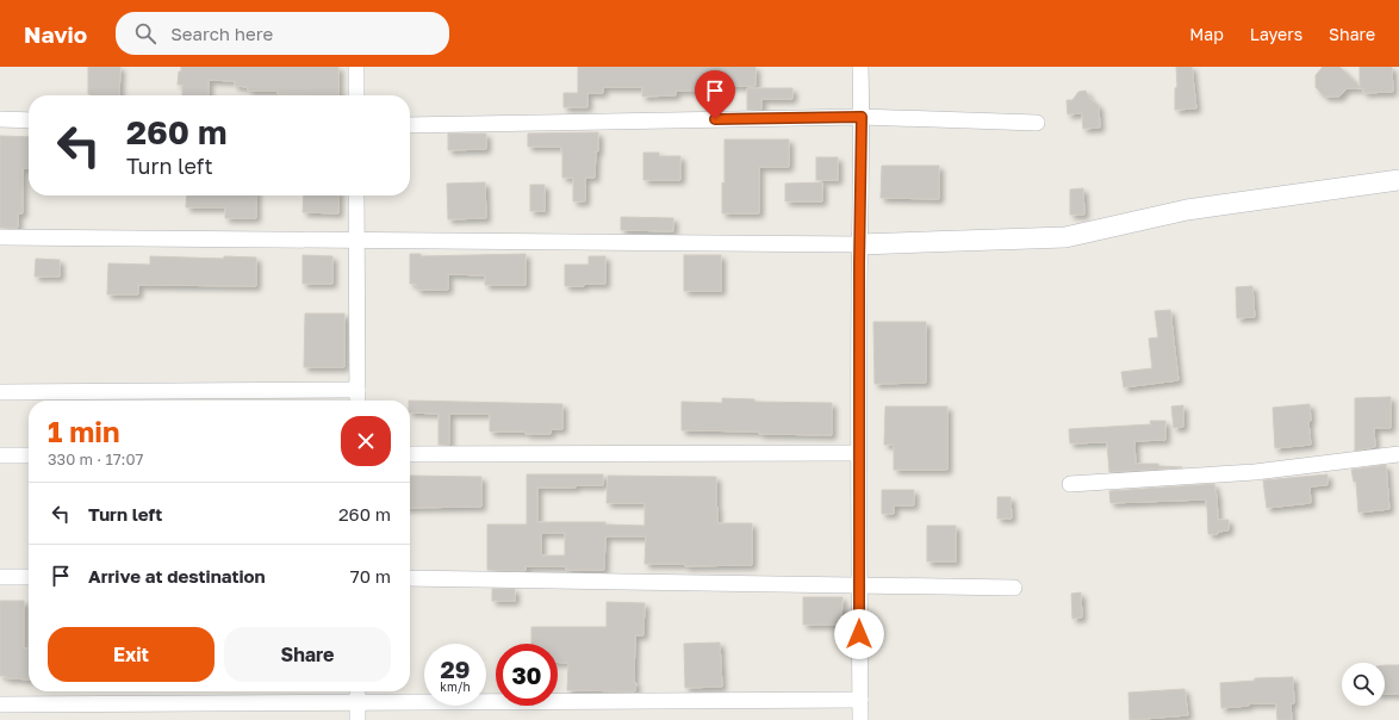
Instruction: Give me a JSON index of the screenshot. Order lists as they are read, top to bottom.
{
  "page": {
    "header": "Navio",
    "search": "Search here",
    "nav": ["Map", "Layers", "Share"],
    "turn": ["260 m", "Turn left"],
    "heading": ["1 min", "330 m · 17:07"],
    "list": [
      {
        "name": "Turn left",
        "value": "260 m"
      },
      {
        "name": "Arrive at destination",
        "value": "70 m"
      }
    ],
    "buttons": ["Exit", "Share"],
    "speed": "29 km/h",
    "limit": "30"
  }
}
